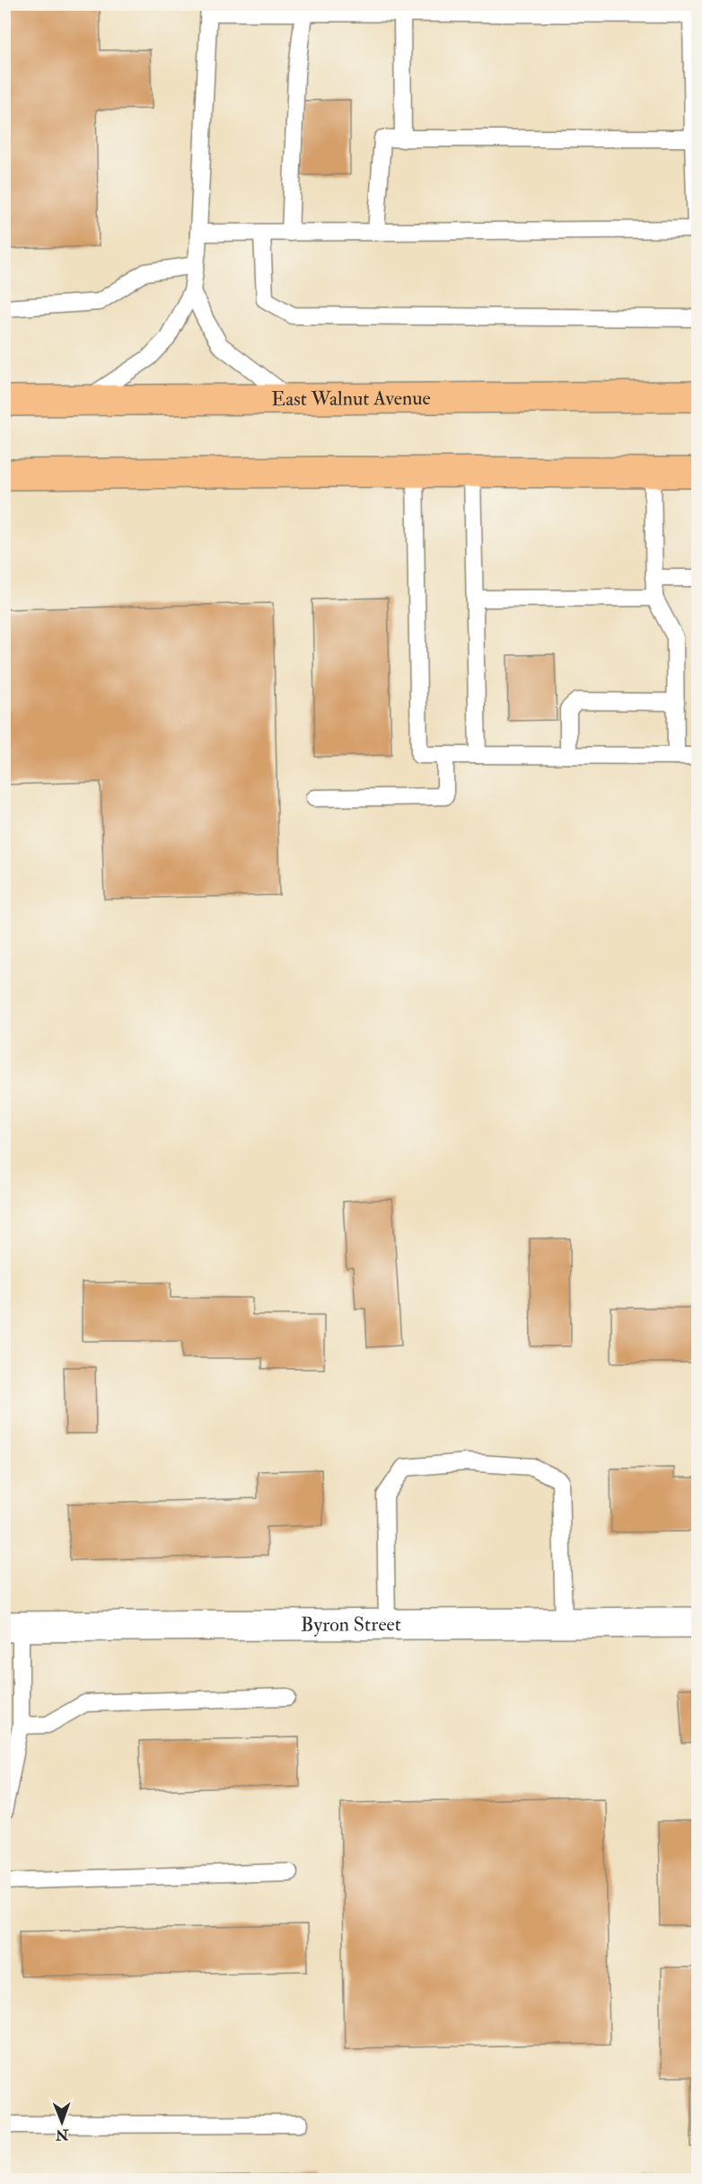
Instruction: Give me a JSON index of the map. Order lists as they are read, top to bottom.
{
  "streets": {
    "main road": ["East Walnut Avenue"],
    "street": ["Byron Street"]
  },
  "north": "bottom"
}
